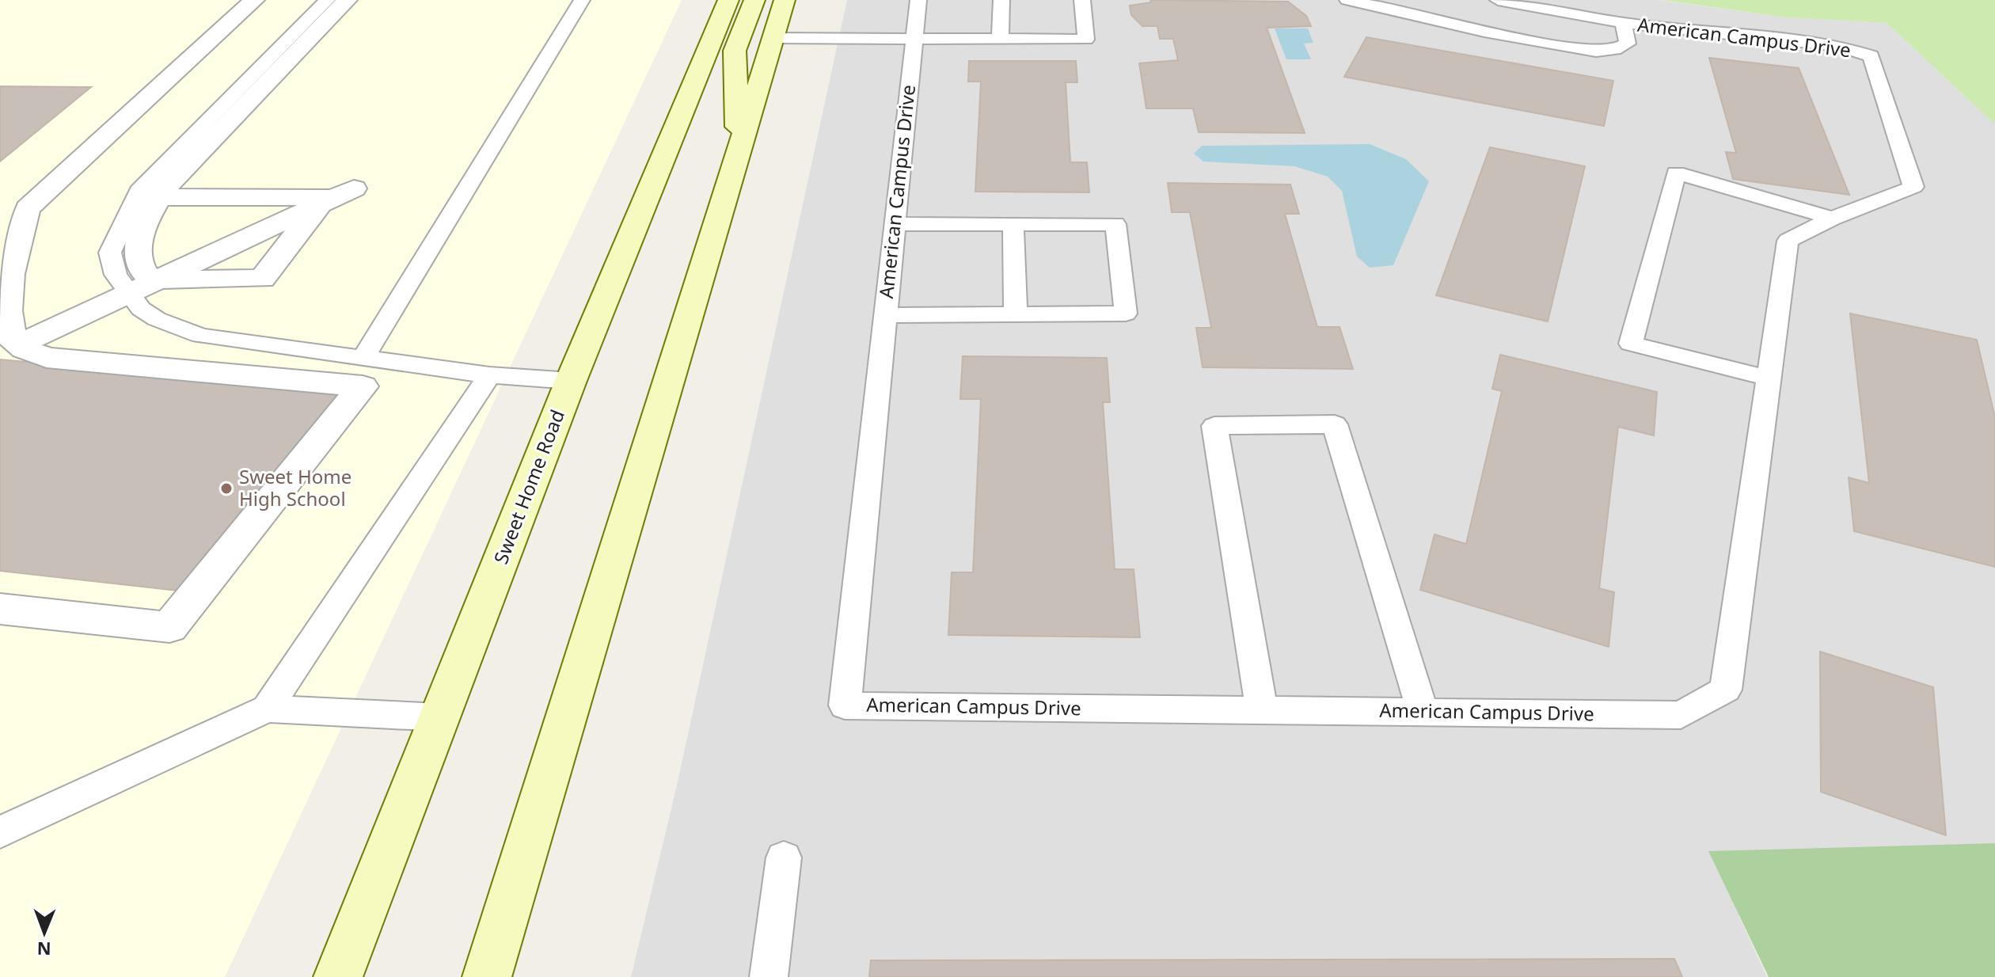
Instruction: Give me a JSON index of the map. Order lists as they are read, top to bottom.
{
  "streets": {
    "main road": ["Sweet Home Road"],
    "lane": ["American Campus Drive"]
  },
  "places": ["Sweet Home High School"],
  "north": "bottom"
}
